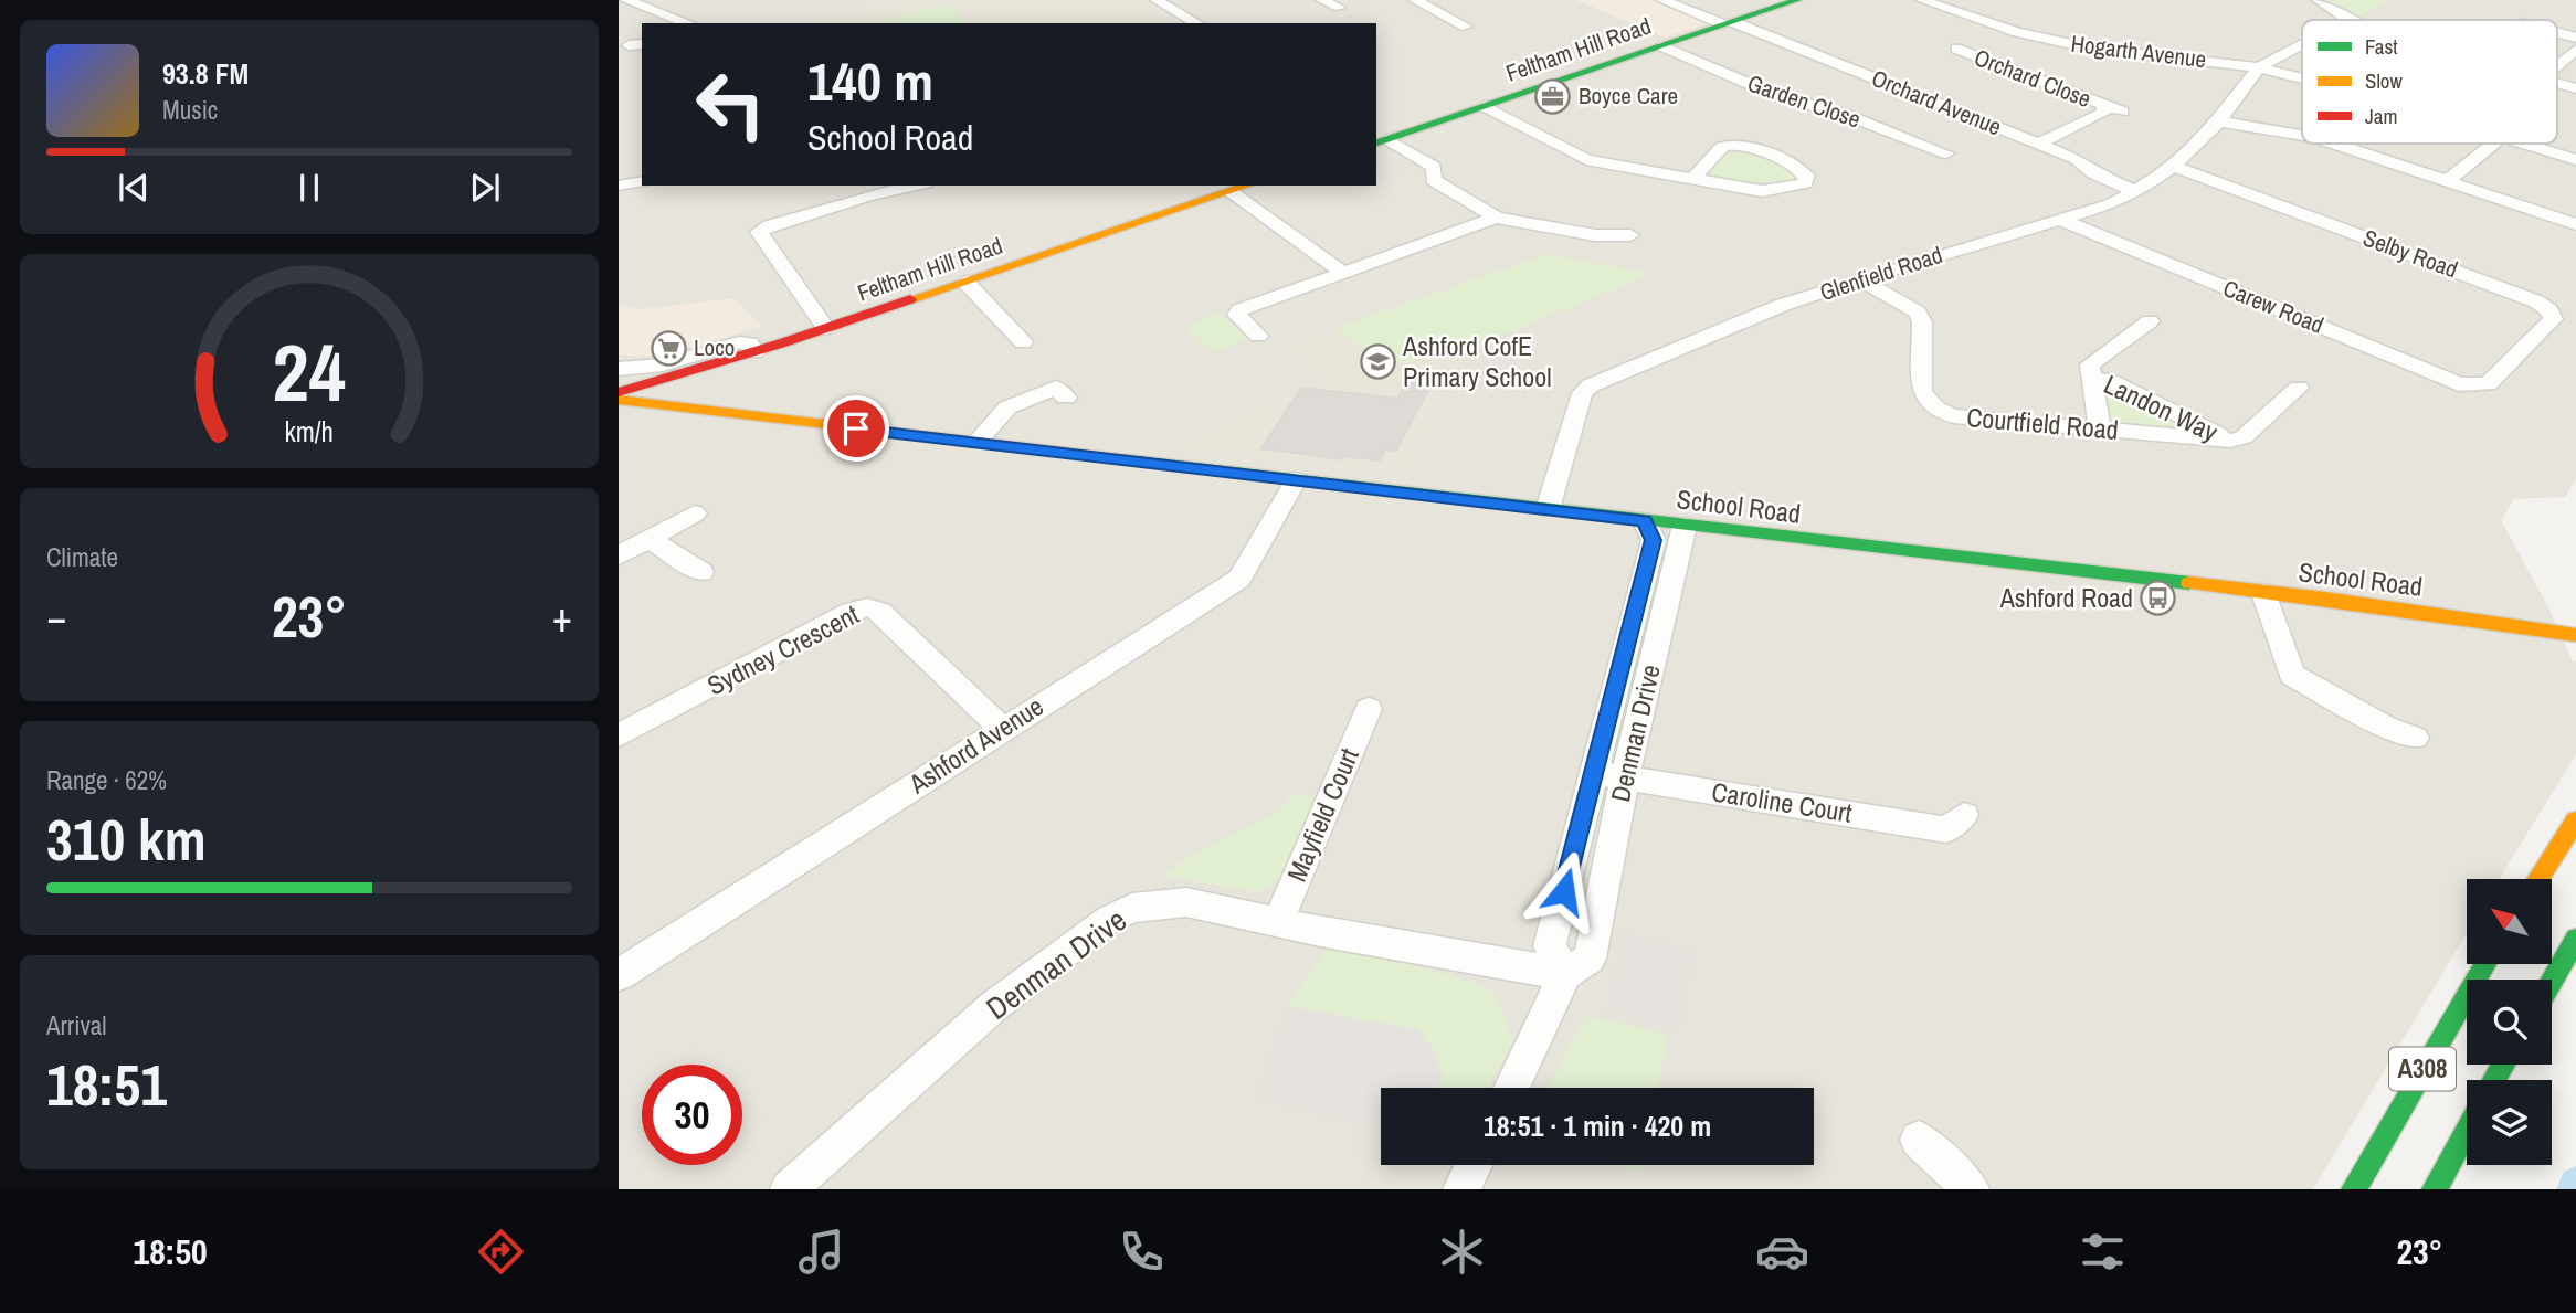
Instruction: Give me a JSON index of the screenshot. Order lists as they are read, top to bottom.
{
  "streets": {
    "main road": ["Feltham Hill Road", "School Road", "A308"],
    "street": [
      "Hogarth Avenue",
      "Orchard Close",
      "Garden Close",
      "Orchard Avenue",
      "Selby Road",
      "Glenfield Road",
      "Carew Road",
      "Landon Way",
      "Courtfield Road",
      "Sydney Crescent",
      "Denman Drive",
      "Ashford Avenue",
      "Caroline Court",
      "Mayfield Court"
    ]
  },
  "crossings": [
    ["Feltham Hill Road", "Garden Close"],
    ["Feltham Hill Road", "Orchard Avenue"],
    ["Hogarth Avenue", "Glenfield Road"],
    ["Orchard Close", "Orchard Avenue"],
    ["Orchard Avenue", "Glenfield Road"],
    ["Selby Road", "Glenfield Road"],
    ["Selby Road", "Carew Road"],
    ["Glenfield Road", "Carew Road"],
    ["Glenfield Road", "Courtfield Road"],
    ["Glenfield Road", "School Road"],
    ["Landon Way", "Courtfield Road"],
    ["School Road", "Denman Drive"],
    ["School Road", "Ashford Avenue"],
    ["Sydney Crescent", "Ashford Avenue"],
    ["Denman Drive", "Caroline Court"],
    ["Denman Drive", "Mayfield Court"]
  ],
  "places": {
    "office": ["Boyce Care"],
    "supermarket": ["Loco"],
    "school or university": ["Ashford CofE Primary School"],
    "bus stop": ["Ashford Road"]
  },
  "legend": ["Fast", "Slow", "Jam"],
  "north": "top left",
  "page": {
    "turn": ["140 m", "School Road"],
    "song": ["93.8 FM", "Music"],
    "tile": [
      "Climate",
      ["Range · 62%", "310 km"],
      ["Arrival", "18:51"]
    ],
    "heat": ["−", "23°", "+"],
    "limit": "30",
    "trip": "18:51 · 1 min · 420 m",
    "tabs": ["18:50", "23°"],
    "gauge": ["24", "km/h"]
  }
}
